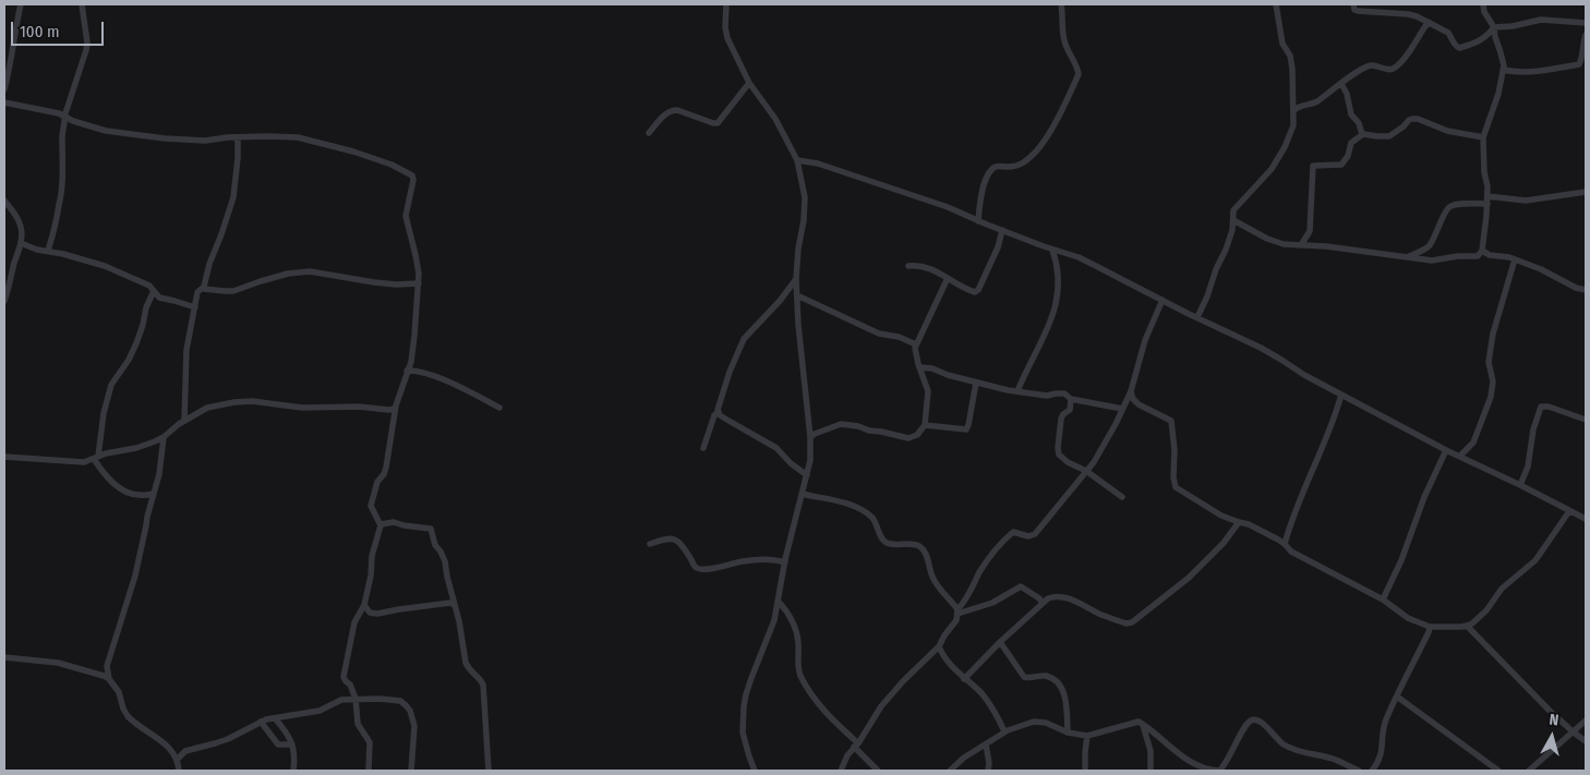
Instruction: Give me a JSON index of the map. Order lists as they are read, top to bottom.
{
  "scale_bar": "100 m",
  "north": "top"
}
